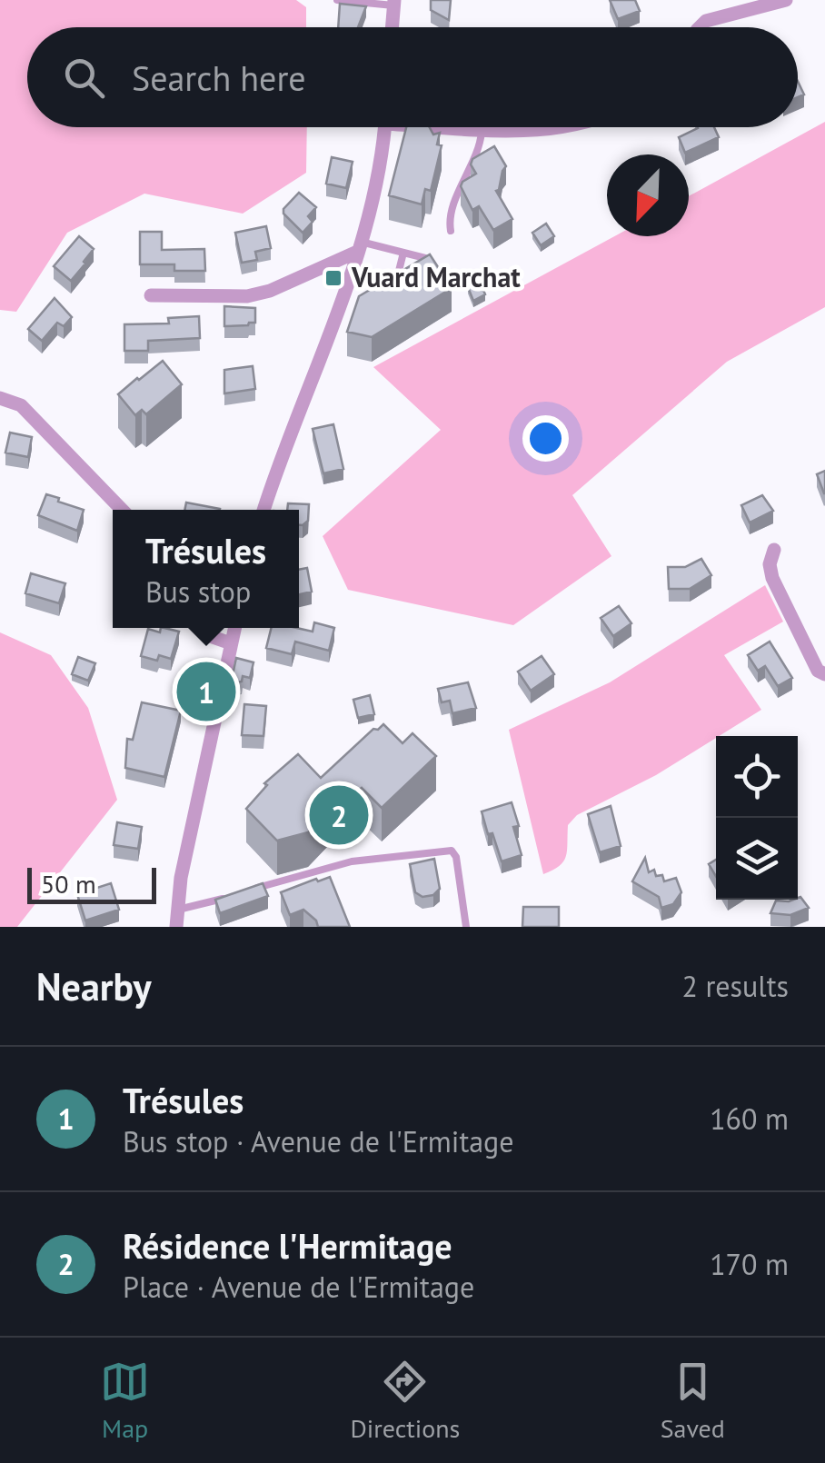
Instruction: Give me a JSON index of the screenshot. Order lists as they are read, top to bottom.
{
  "places": {
    "transit": ["Vuard Marchat"]
  },
  "scale_bar": "50 m",
  "north": "bottom left",
  "page": {
    "search": "Search here",
    "popup": ["Trésules", "Bus stop"],
    "pins": ["1", "2"],
    "scale": "50 m",
    "heading": ["Nearby", "2 results"],
    "list": [
      {
        "mark": "1",
        "name": "Trésules",
        "note": "Bus stop · Avenue de l'Ermitage",
        "value": "160 m"
      },
      {
        "mark": "2",
        "name": "Résidence l'Hermitage",
        "note": "Place · Avenue de l'Ermitage",
        "value": "170 m"
      }
    ],
    "nav": ["Map", "Directions", "Saved"]
  }
}
